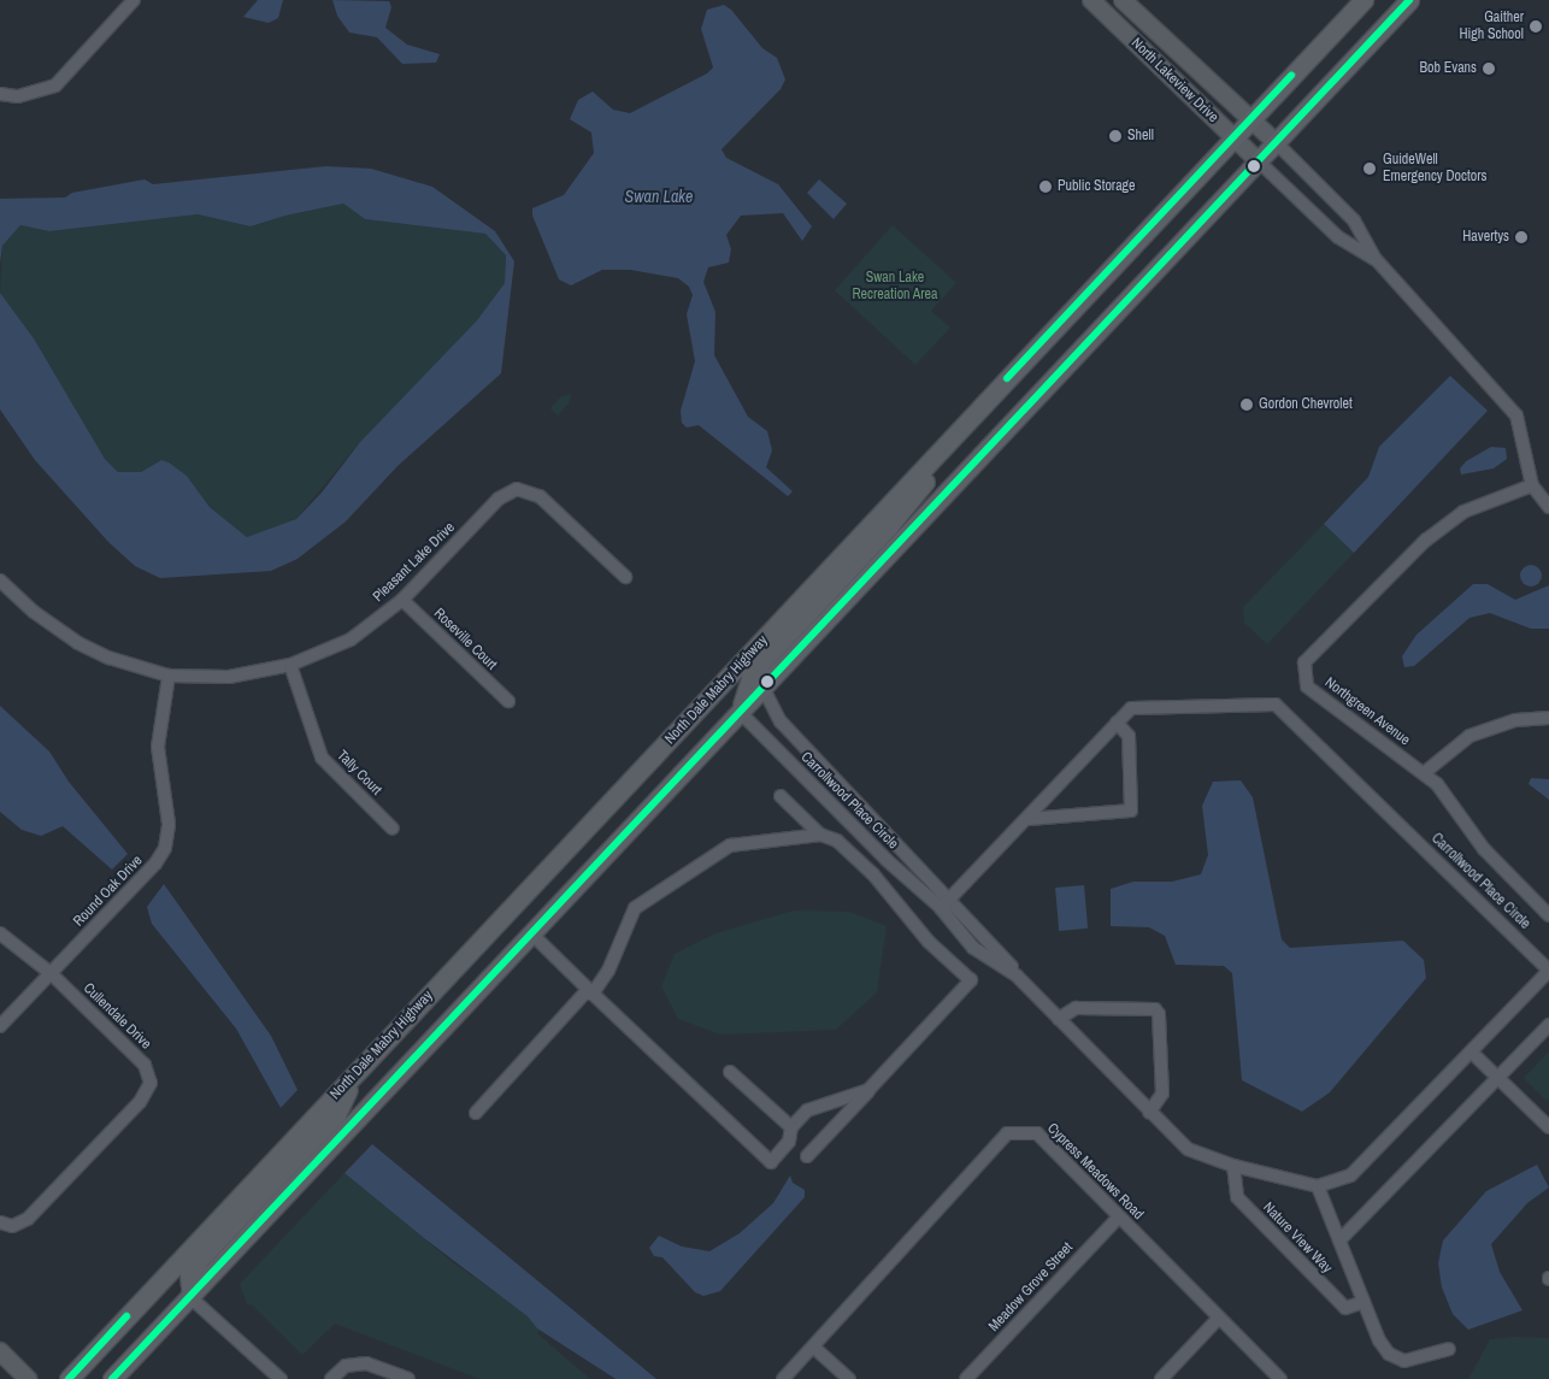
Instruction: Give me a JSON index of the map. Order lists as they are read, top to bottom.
{
  "streets": {
    "main road": ["North Dale Mabry Highway"],
    "street": [
      "North Lakeview Drive",
      "Pleasant Lake Drive",
      "Roseville Court",
      "Northgreen Avenue",
      "Tally Court",
      "Carrollwood Place Circle",
      "Round Oak Drive",
      "Cullendale Drive",
      "Cypress Meadows Road",
      "Nature View Way",
      "Meadow Grove Street"
    ]
  },
  "crossings": [
    ["North Lakeview Drive", "North Dale Mabry Highway"],
    ["Pleasant Lake Drive", "Roseville Court"],
    ["Pleasant Lake Drive", "Tally Court"],
    ["Pleasant Lake Drive", "Round Oak Drive"],
    ["North Dale Mabry Highway", "Carrollwood Place Circle"],
    ["Carrollwood Place Circle", "Nature View Way"],
    ["Round Oak Drive", "Cullendale Drive"],
    ["Cypress Meadows Road", "Meadow Grove Street"]
  ],
  "water": ["Swan Lake"],
  "parks": ["Swan Lake Recreation Area"],
  "places": [
    "Gaither High School",
    "Bob Evans",
    "Shell",
    "GuideWell Emergency Doctors",
    "Public Storage",
    "Havertys",
    "Gordon Chevrolet"
  ]
}
